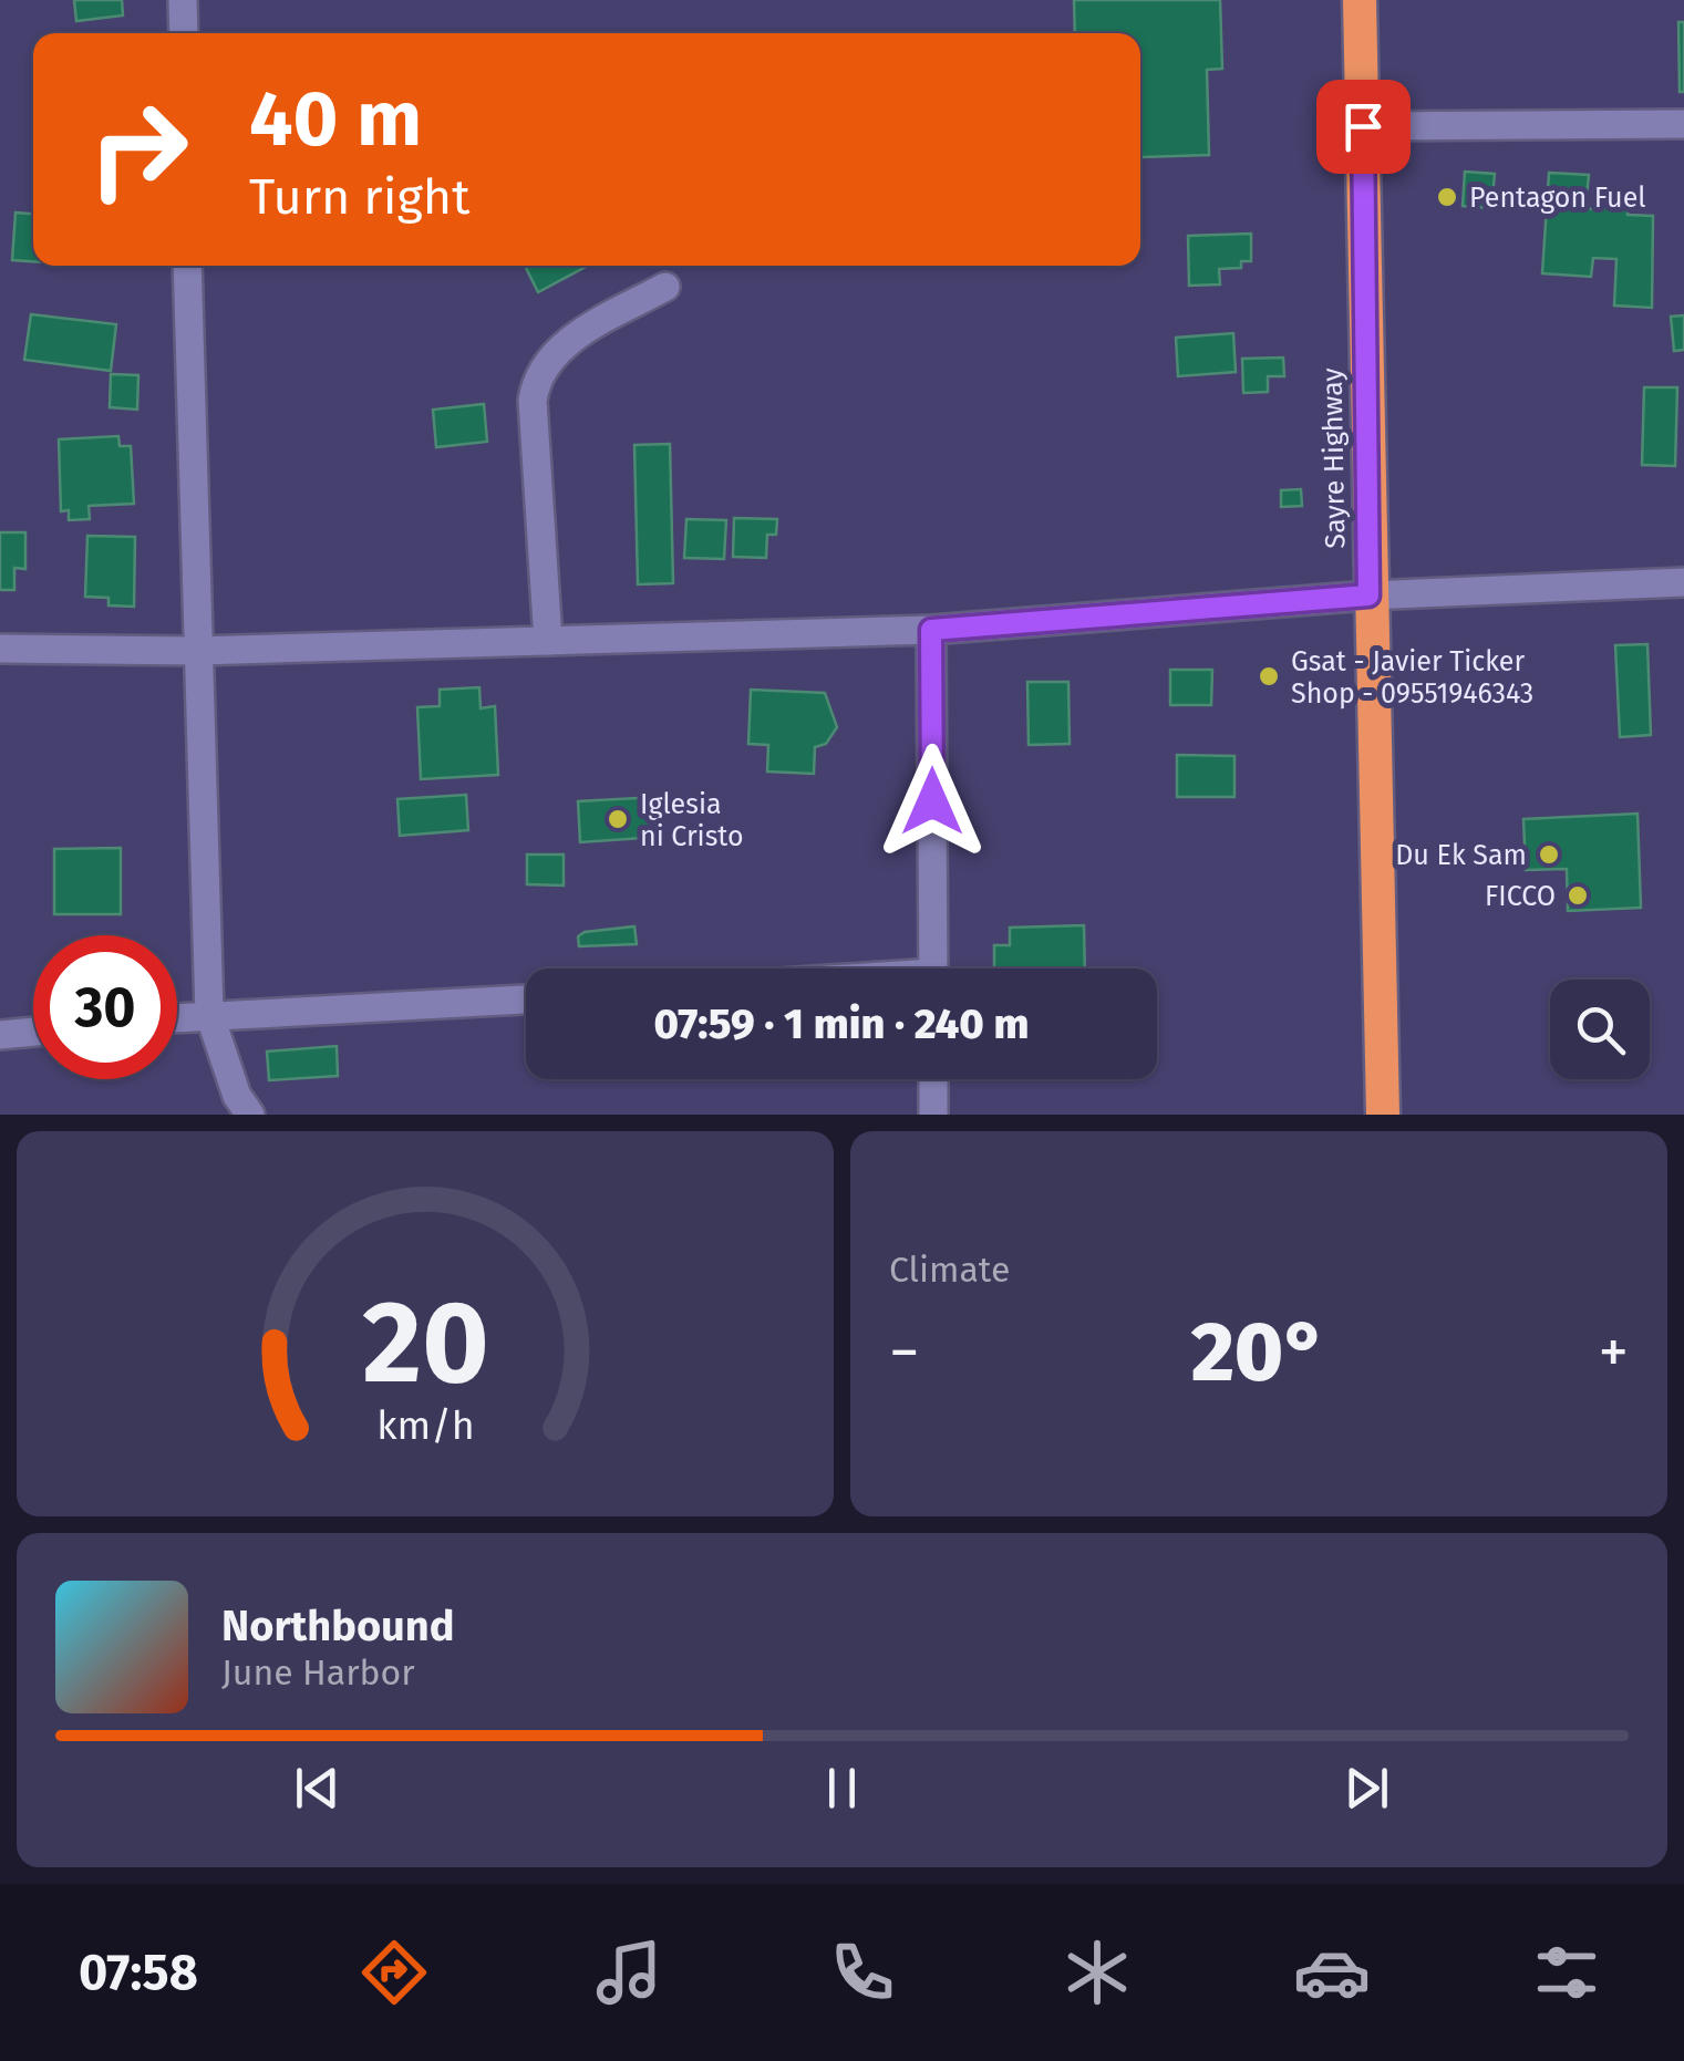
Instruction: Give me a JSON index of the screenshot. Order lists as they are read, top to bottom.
{
  "streets": {
    "highway": ["Sayre Highway"]
  },
  "places": [
    "Pentagon Fuel",
    "Gsat - Javier Ticker Shop - 09551946343",
    "Iglesia ni Cristo",
    "Du Ek Sam",
    "FICCO"
  ],
  "page": {
    "turn": ["40 m", "Turn right"],
    "limit": "30",
    "trip": "07:59 · 1 min · 240 m",
    "tile": "Climate",
    "heat": ["−", "20°", "+"],
    "song": ["Northbound", "June Harbor"],
    "tabs": "07:58",
    "gauge": ["20", "km/h"]
  }
}
